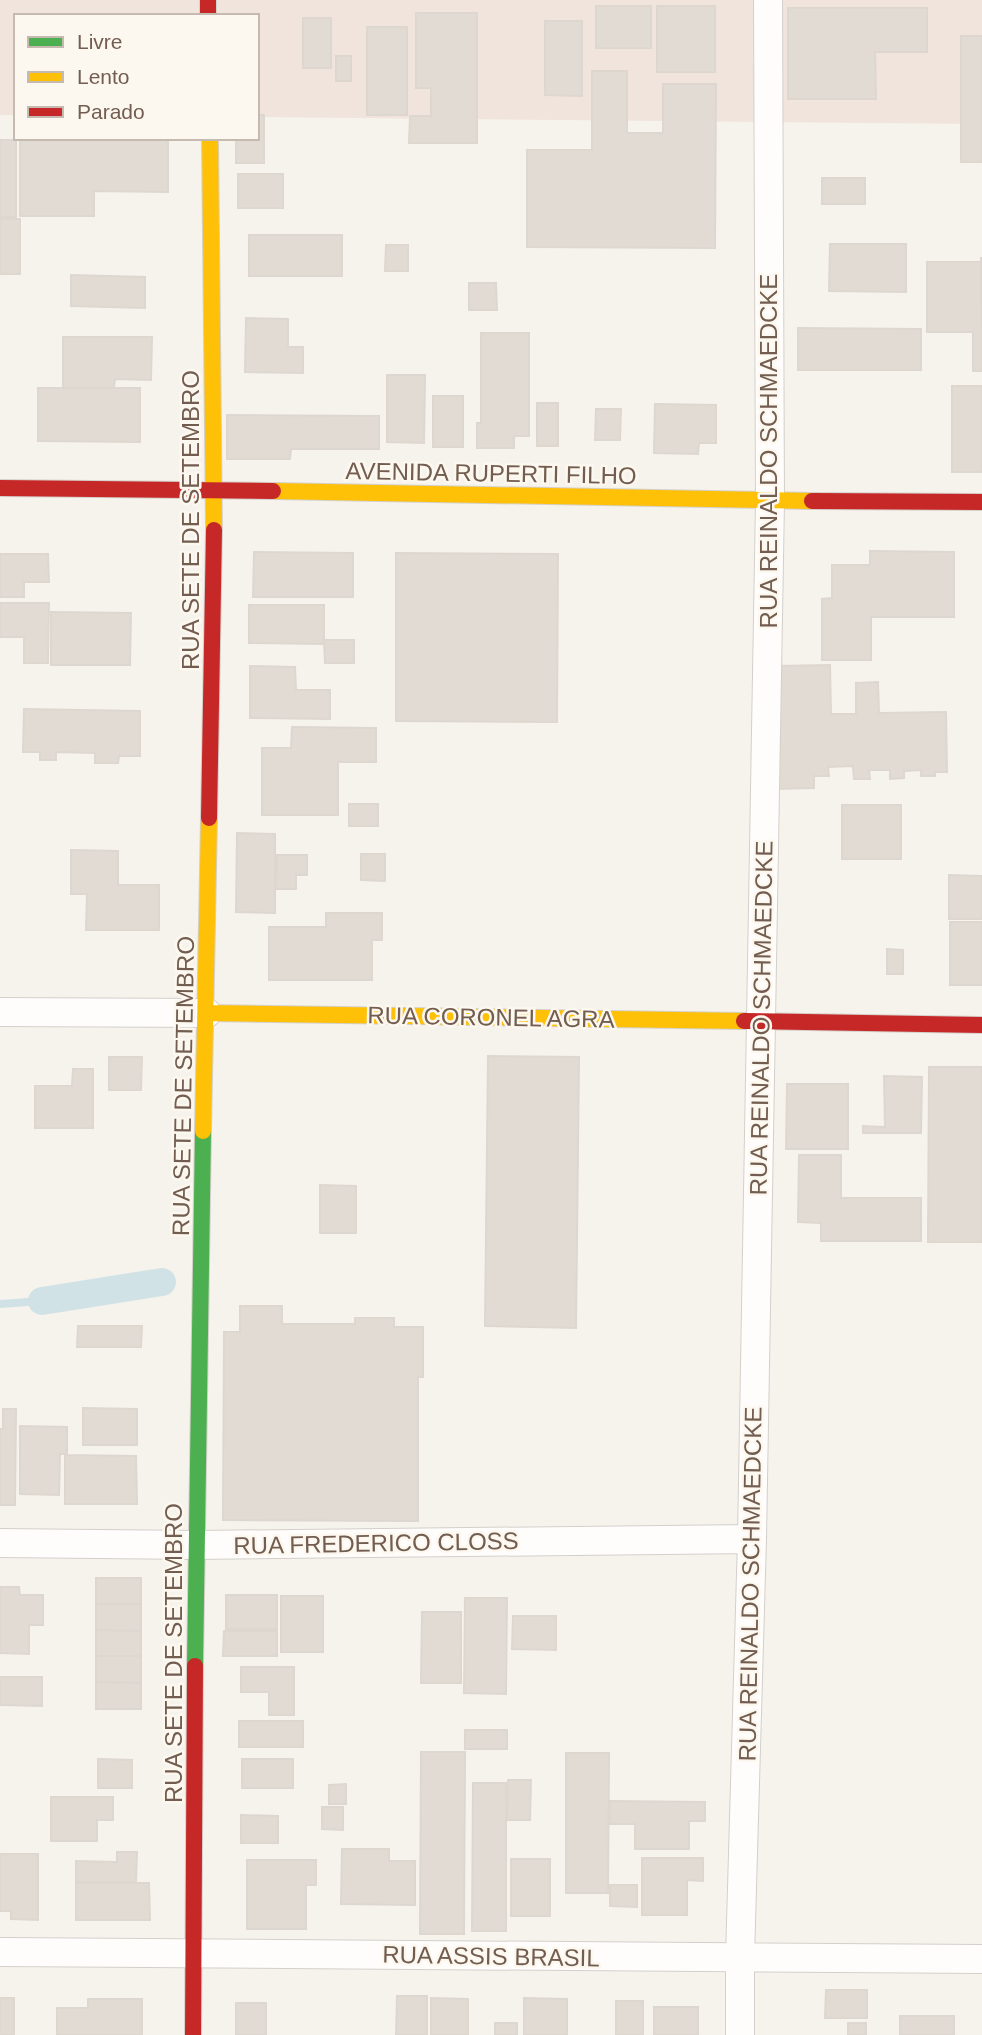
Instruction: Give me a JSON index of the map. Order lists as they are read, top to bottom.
{
  "streets": {
    "street": [
      "RUA REINALDO SCHMAEDCKE",
      "AVENIDA RUPERTI FILHO",
      "RUA SETE DE SETEMBRO",
      "RUA CORONEL AGRA",
      "RUA FREDERICO CLOSS",
      "RUA ASSIS BRASIL"
    ]
  },
  "crossings": [
    ["RUA REINALDO SCHMAEDCKE", "AVENIDA RUPERTI FILHO"],
    ["RUA REINALDO SCHMAEDCKE", "RUA CORONEL AGRA"],
    ["RUA REINALDO SCHMAEDCKE", "RUA FREDERICO CLOSS"],
    ["RUA REINALDO SCHMAEDCKE", "RUA ASSIS BRASIL"],
    ["AVENIDA RUPERTI FILHO", "RUA SETE DE SETEMBRO"],
    ["RUA SETE DE SETEMBRO", "RUA CORONEL AGRA"],
    ["RUA SETE DE SETEMBRO", "RUA FREDERICO CLOSS"],
    ["RUA SETE DE SETEMBRO", "RUA ASSIS BRASIL"]
  ],
  "legend": ["Livre", "Lento", "Parado"]
}
